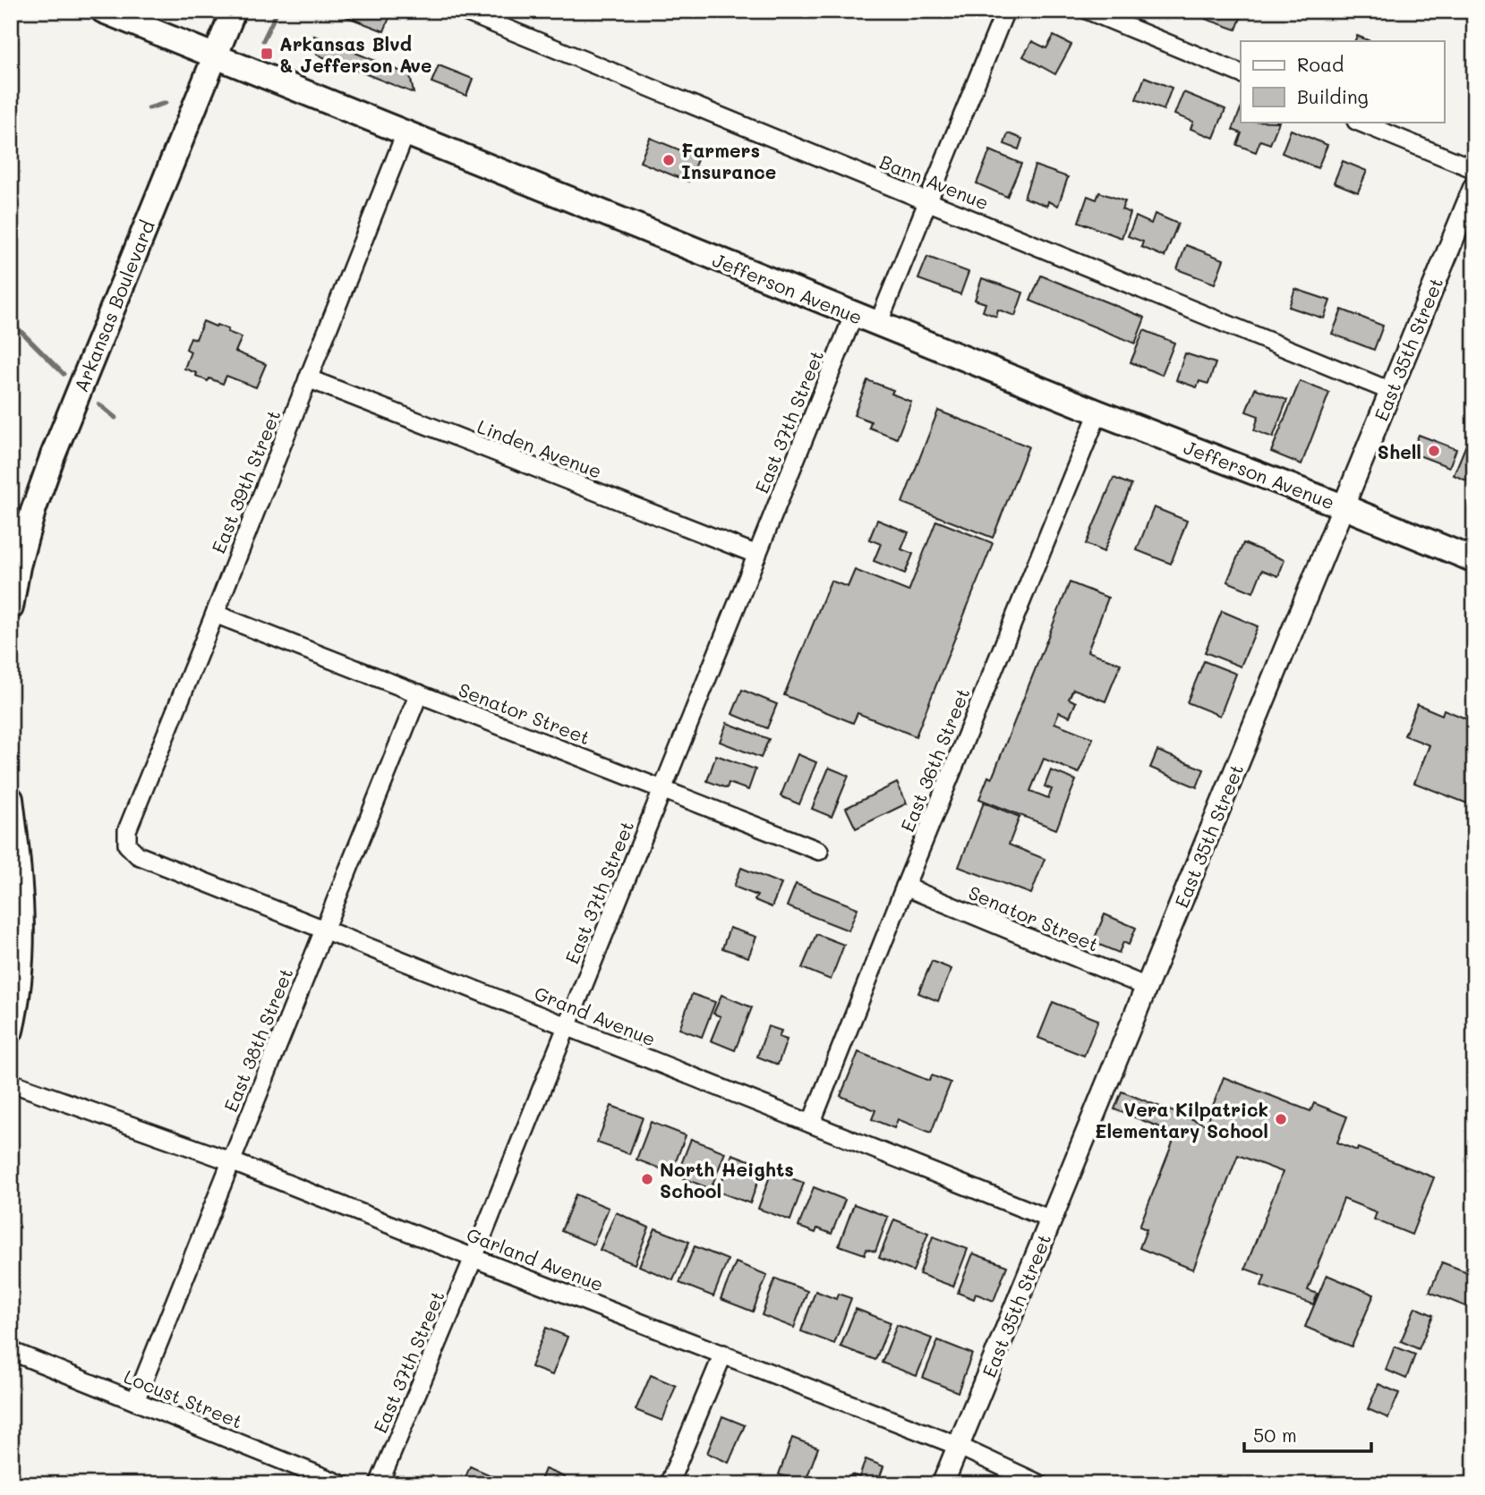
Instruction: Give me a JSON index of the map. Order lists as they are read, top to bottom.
{
  "streets": {
    "main road": ["Jefferson Avenue", "Arkansas Boulevard"],
    "street": [
      "Bann Avenue",
      "East 35th Street",
      "East 37th Street",
      "Linden Avenue",
      "East 39th Street",
      "Senator Street",
      "East 36th Street",
      "Grand Avenue",
      "East 38th Street",
      "Garland Avenue",
      "Locust Street"
    ]
  },
  "crossings": [
    ["Bann Avenue", "East 35th Street"],
    ["Jefferson Avenue", "Arkansas Boulevard"],
    ["Jefferson Avenue", "East 35th Street"],
    ["Jefferson Avenue", "East 37th Street"],
    ["Jefferson Avenue", "East 39th Street"],
    ["Jefferson Avenue", "East 36th Street"],
    ["East 35th Street", "Senator Street"],
    ["East 35th Street", "Grand Avenue"],
    ["East 35th Street", "Garland Avenue"],
    ["East 37th Street", "Linden Avenue"],
    ["East 37th Street", "Senator Street"],
    ["East 37th Street", "Grand Avenue"],
    ["East 37th Street", "Garland Avenue"],
    ["Linden Avenue", "East 39th Street"],
    ["East 39th Street", "Senator Street"],
    ["East 39th Street", "Grand Avenue"],
    ["Senator Street", "East 36th Street"],
    ["Senator Street", "East 38th Street"],
    ["East 36th Street", "Grand Avenue"],
    ["Grand Avenue", "East 38th Street"],
    ["East 38th Street", "Garland Avenue"],
    ["East 38th Street", "Locust Street"]
  ],
  "places": {
    "transit": ["Arkansas Blvd & Jefferson Ave"],
    "other": [
      "Farmers Insurance",
      "Shell",
      "Vera Kilpatrick Elementary School",
      "North Heights School"
    ]
  },
  "legend": ["Road", "Building"],
  "scale_bar": "50 m"
}
